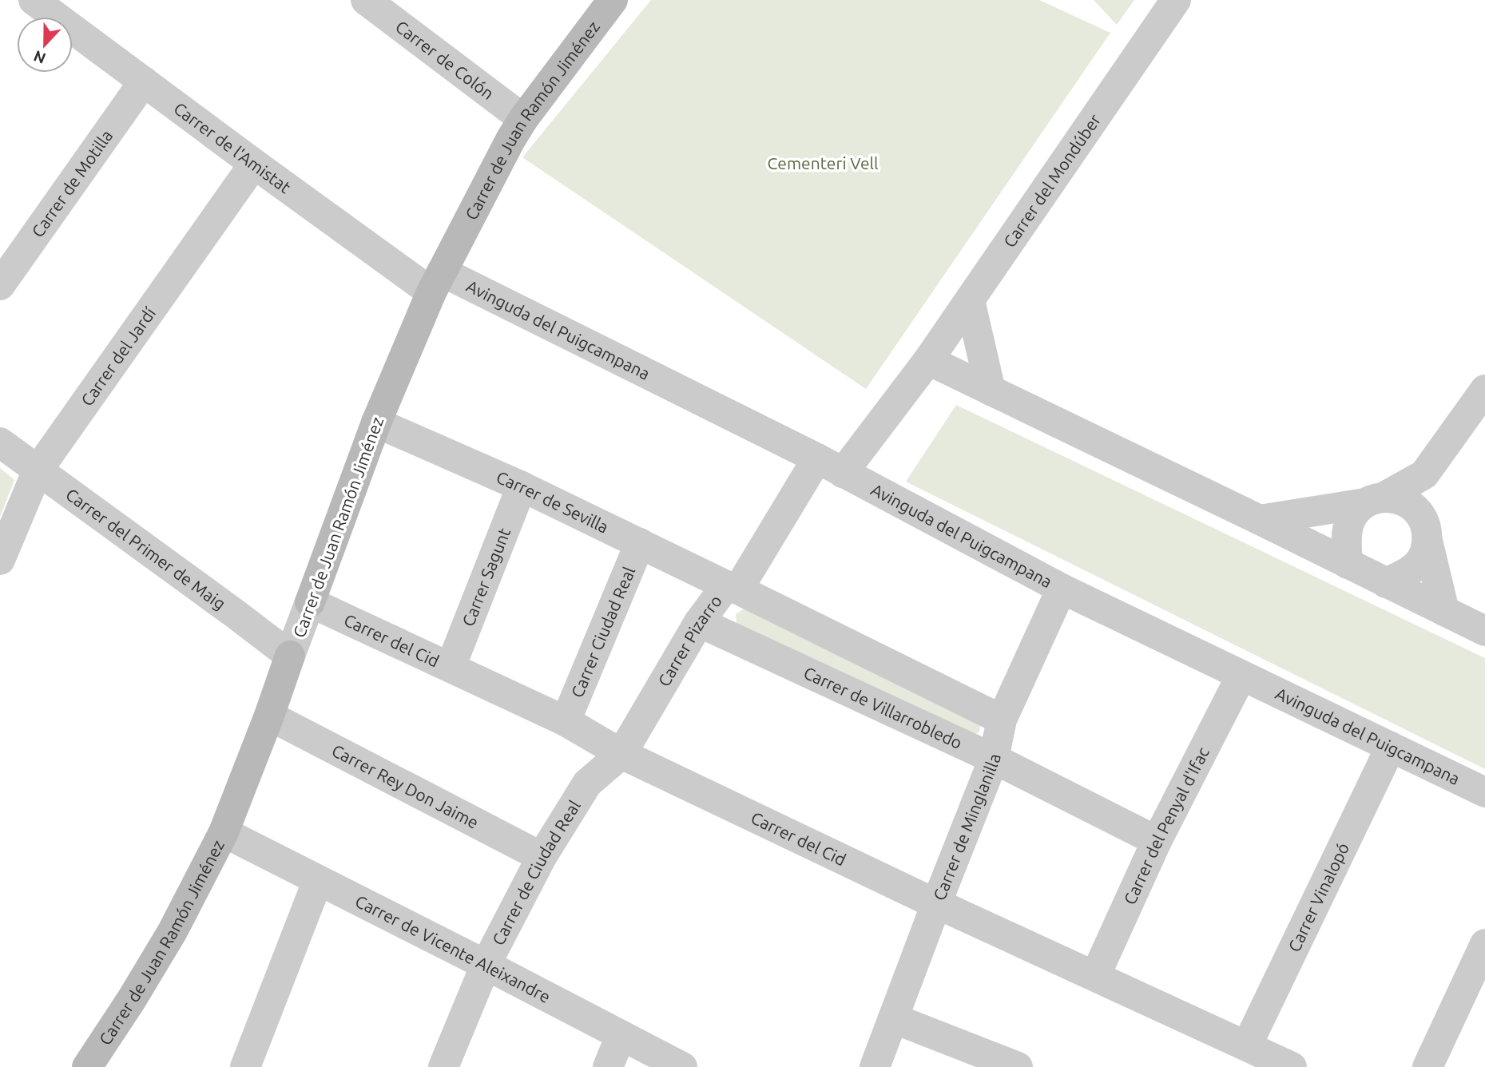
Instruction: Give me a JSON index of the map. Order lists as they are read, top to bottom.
{
  "streets": {
    "street": [
      "Carrer de Colón",
      "Carrer de Juan Ramón Jiménez",
      "Carrer de l'Amistat",
      "Carrer del Mondúber",
      "Carrer de Motilla",
      "Avinguda del Puigcampana",
      "Carrer del Jardí",
      "Carrer de Sevilla",
      "Carrer del Primer de Maig",
      "Carrer Sagunt",
      "Carrer Ciudad Real",
      "Carrer del Cid",
      "Carrer Pizarro",
      "Carrer de Villarrobledo",
      "Carrer Rey Don Jaime",
      "Carrer del Penyal d'Ifac",
      "Carrer de Minglanilla",
      "Carrer de Ciudad Real",
      "Carrer Vinalopó",
      "Carrer de Vicente Aleixandre"
    ]
  },
  "crossings": [
    ["Carrer de Colón", "Carrer de Juan Ramón Jiménez"],
    ["Carrer de Juan Ramón Jiménez", "Carrer de l'Amistat"],
    ["Carrer de Juan Ramón Jiménez", "Avinguda del Puigcampana"],
    ["Carrer de Juan Ramón Jiménez", "Carrer de Sevilla"],
    ["Carrer de Juan Ramón Jiménez", "Carrer del Primer de Maig"],
    ["Carrer de Juan Ramón Jiménez", "Carrer del Cid"],
    ["Carrer de Juan Ramón Jiménez", "Carrer Rey Don Jaime"],
    ["Carrer de Juan Ramón Jiménez", "Carrer de Vicente Aleixandre"],
    ["Carrer de l'Amistat", "Carrer de Motilla"],
    ["Carrer de l'Amistat", "Avinguda del Puigcampana"],
    ["Carrer de l'Amistat", "Carrer del Jardí"],
    ["Carrer del Mondúber", "Carrer Pizarro"],
    ["Avinguda del Puigcampana", "Carrer Pizarro"],
    ["Avinguda del Puigcampana", "Carrer del Penyal d'Ifac"],
    ["Avinguda del Puigcampana", "Carrer de Minglanilla"],
    ["Avinguda del Puigcampana", "Carrer Vinalopó"],
    ["Carrer del Jardí", "Carrer del Primer de Maig"],
    ["Carrer de Sevilla", "Carrer Sagunt"],
    ["Carrer de Sevilla", "Carrer Ciudad Real"],
    ["Carrer de Sevilla", "Carrer Pizarro"],
    ["Carrer Sagunt", "Carrer del Cid"],
    ["Carrer Ciudad Real", "Carrer del Cid"],
    ["Carrer del Cid", "Carrer Pizarro"],
    ["Carrer del Cid", "Carrer del Penyal d'Ifac"],
    ["Carrer del Cid", "Carrer de Minglanilla"],
    ["Carrer del Cid", "Carrer de Ciudad Real"],
    ["Carrer del Cid", "Carrer Vinalopó"],
    ["Carrer Pizarro", "Carrer de Villarrobledo"],
    ["Carrer Pizarro", "Carrer de Ciudad Real"],
    ["Carrer de Villarrobledo", "Carrer del Penyal d'Ifac"],
    ["Carrer de Villarrobledo", "Carrer de Minglanilla"],
    ["Carrer Rey Don Jaime", "Carrer de Ciudad Real"],
    ["Carrer de Ciudad Real", "Carrer de Vicente Aleixandre"]
  ],
  "parks": ["Cementeri Vell"],
  "north": "bottom"
}
